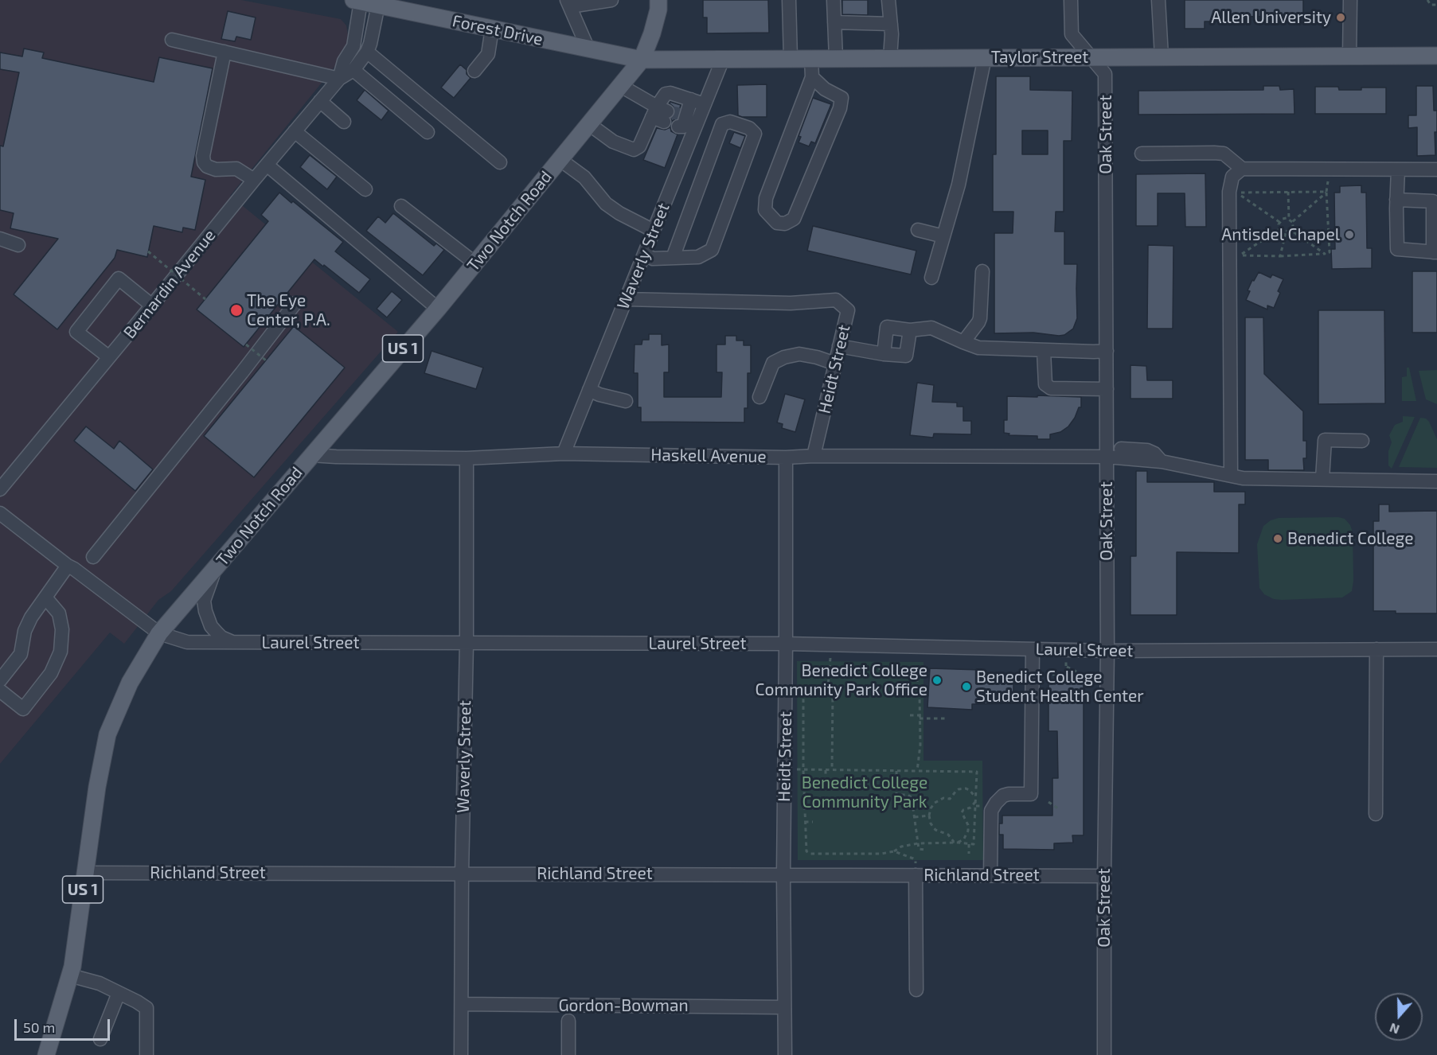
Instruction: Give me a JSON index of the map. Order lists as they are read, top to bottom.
{
  "streets": {
    "main road": [
      "Forest Drive",
      "Taylor Street",
      "Two Notch Road",
      "US 1"
    ],
    "street": [
      "Oak Street",
      "Waverly Street",
      "Bernardin Avenue",
      "Heidt Street",
      "Haskell Avenue",
      "Laurel Street",
      "Richland Street",
      "Gordon-Bowman"
    ]
  },
  "crossings": [
    ["Forest Drive", "Taylor Street"],
    ["Forest Drive", "Two Notch Road"],
    ["Forest Drive", "Bernardin Avenue"],
    ["Forest Drive", "US 1"],
    ["Taylor Street", "Oak Street"],
    ["Taylor Street", "Two Notch Road"],
    ["Taylor Street", "Waverly Street"],
    ["Taylor Street", "US 1"],
    ["Oak Street", "Haskell Avenue"],
    ["Oak Street", "Laurel Street"],
    ["Oak Street", "Richland Street"],
    ["Two Notch Road", "US 1"],
    ["Two Notch Road", "Haskell Avenue"],
    ["Two Notch Road", "Laurel Street"],
    ["Two Notch Road", "Richland Street"],
    ["Waverly Street", "Heidt Street"],
    ["Waverly Street", "Haskell Avenue"],
    ["Waverly Street", "Laurel Street"],
    ["Waverly Street", "Richland Street"],
    ["Waverly Street", "Gordon-Bowman"],
    ["Heidt Street", "Haskell Avenue"],
    ["Heidt Street", "Laurel Street"],
    ["Heidt Street", "Richland Street"],
    ["Heidt Street", "Gordon-Bowman"]
  ],
  "parks": ["Benedict College Community Park"],
  "places": [
    "Allen University",
    "Antisdel Chapel",
    "The Eye Center, P.A.",
    "Benedict College",
    "Benedict College Community Park Office",
    "Benedict College Student Health Center"
  ],
  "scale_bar": "50 m",
  "north": "bottom"
}
